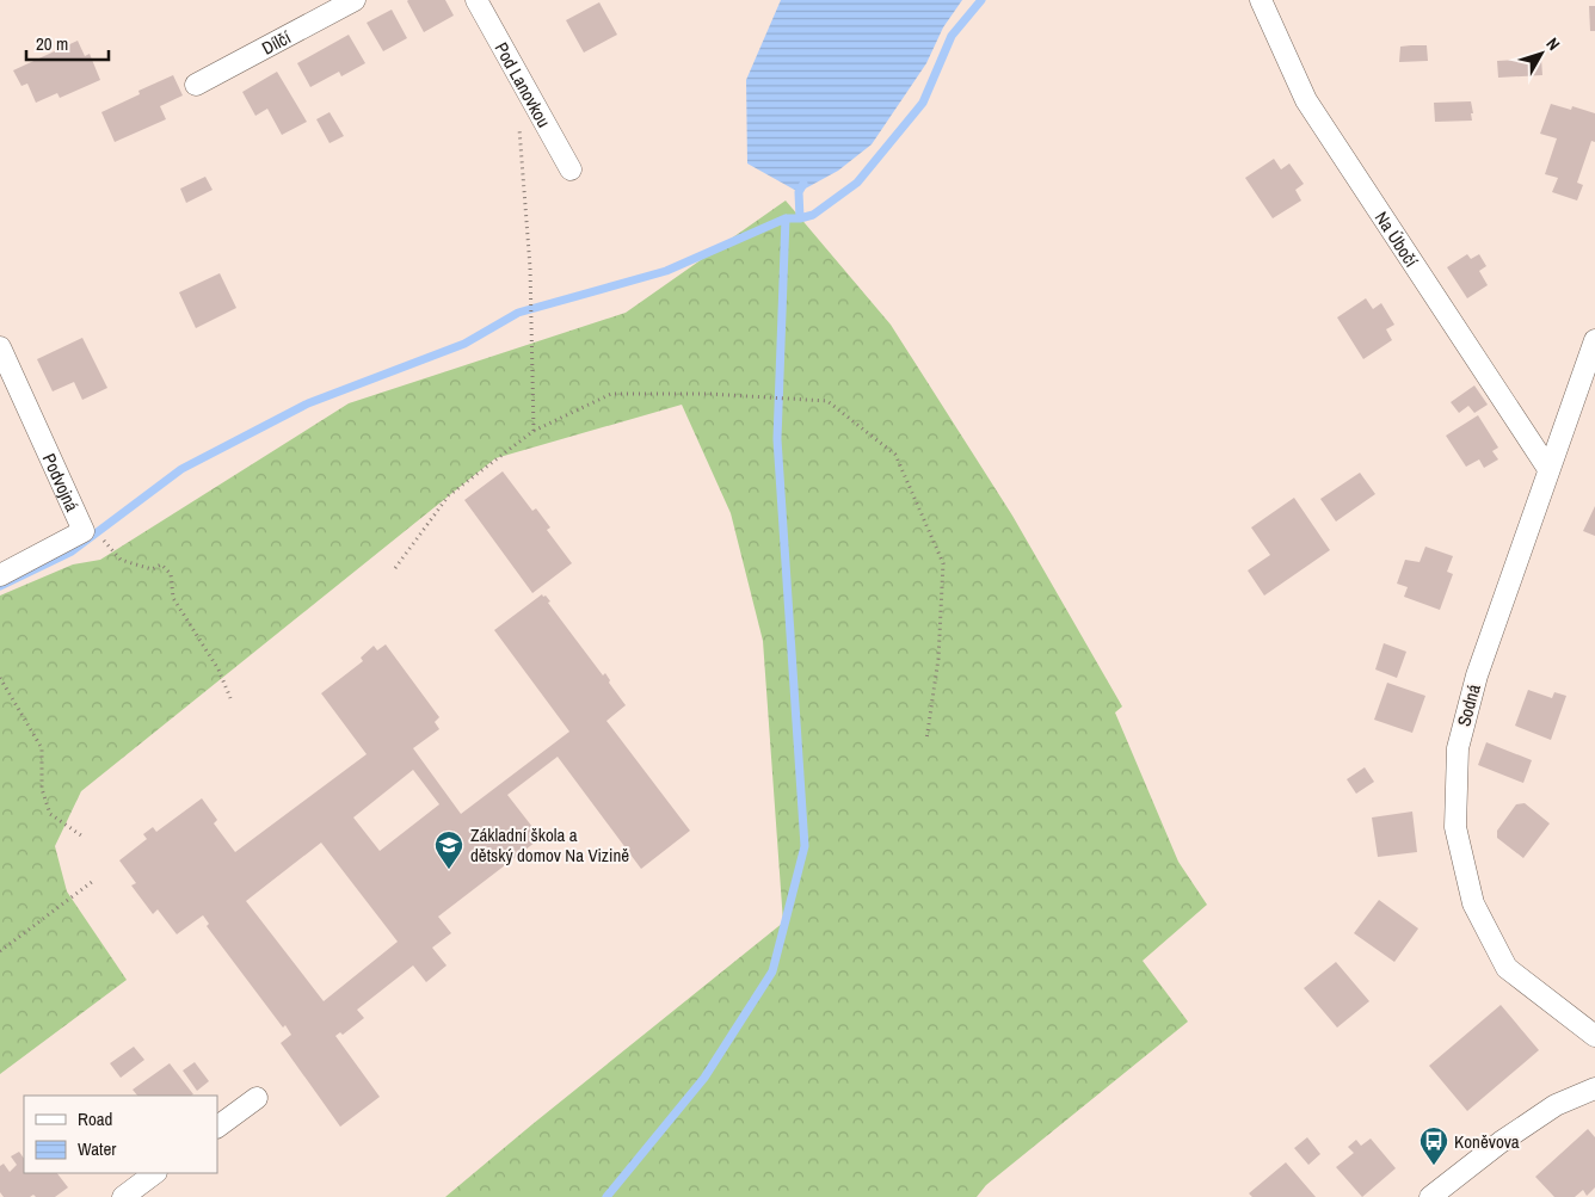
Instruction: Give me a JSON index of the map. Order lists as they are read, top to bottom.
{
  "streets": {
    "street": [
      "Dílčí",
      "Pod Lanovkou",
      "Na Úbočí",
      "Podvojná",
      "Sodná"
    ]
  },
  "crossings": [
    ["Na Úbočí", "Sodná"]
  ],
  "places": {
    "school or university": ["Základní škola a dětský domov Na Vizině"],
    "bus stop": ["Koněvova"]
  },
  "legend": ["Road", "Water"],
  "scale_bar": "20 m",
  "north": "top right"
}
